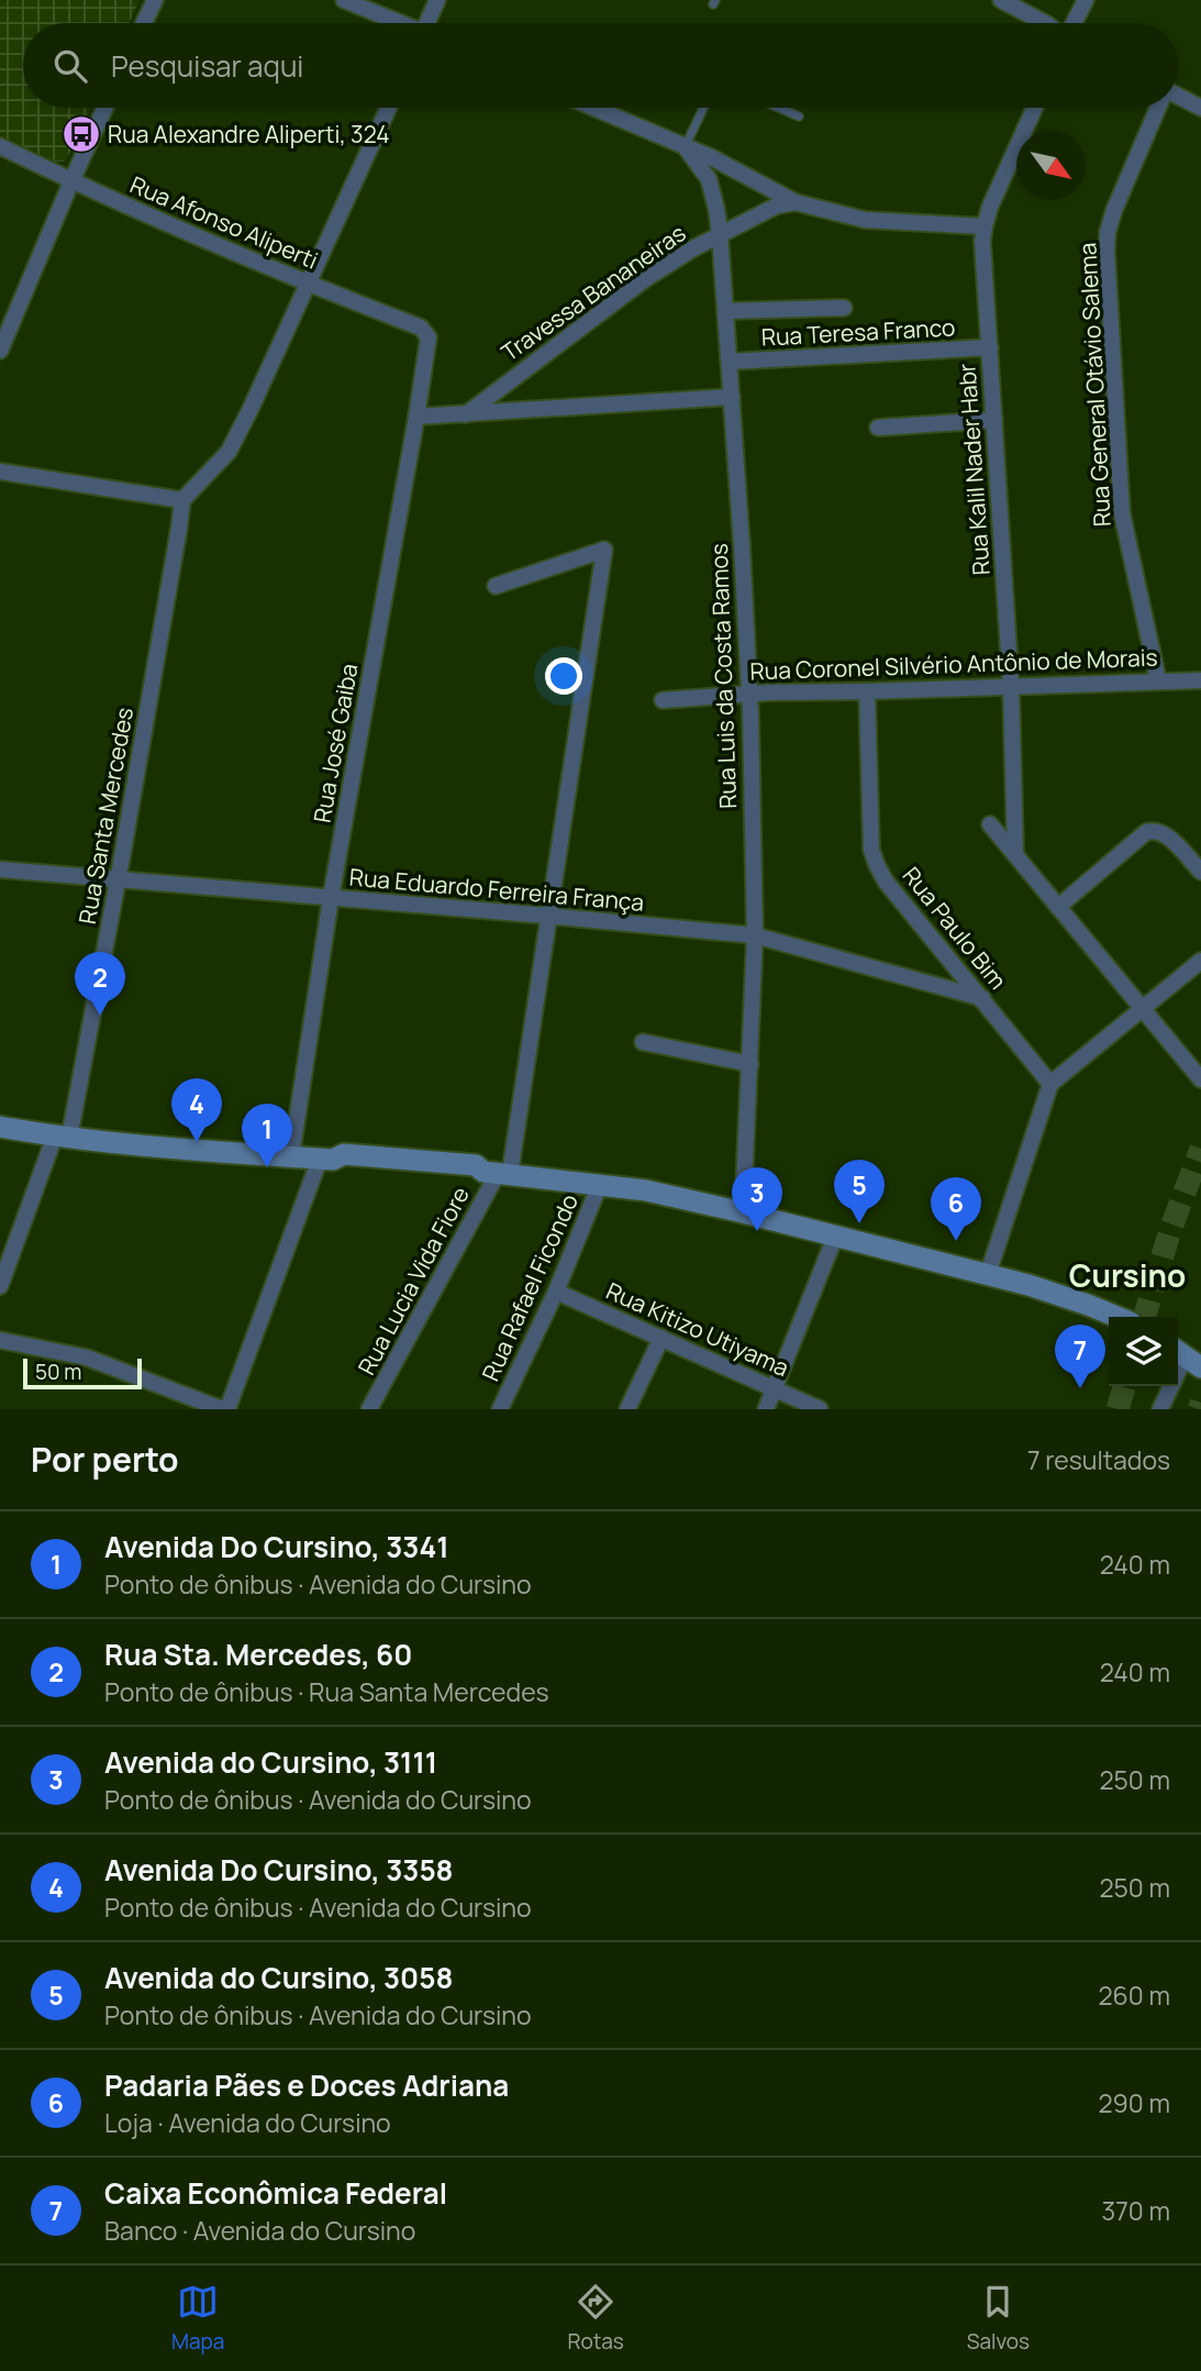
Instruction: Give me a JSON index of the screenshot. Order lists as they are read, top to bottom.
{
  "streets": {
    "street": [
      "Rua Afonso Aliperti",
      "Travessa Bananeiras",
      "Rua Teresa Franco",
      "Rua General Otávio Salema",
      "Rua Kalil Nader Habr",
      "Rua Coronel Silvério Antônio de Morais",
      "Rua Luis da Costa Ramos",
      "Rua José Gaiba",
      "Rua Santa Mercedes",
      "Rua Eduardo Ferreira França",
      "Rua Paulo Bim",
      "Rua Lucia Vida Fiore",
      "Rua Rafael Ficondo",
      "Rua Kitizo Utiyama"
    ]
  },
  "crossings": [
    ["Rua Afonso Aliperti", "Rua José Gaiba"],
    ["Travessa Bananeiras", "Rua Luis da Costa Ramos"],
    ["Rua Teresa Franco", "Rua Kalil Nader Habr"],
    ["Rua Teresa Franco", "Rua Luis da Costa Ramos"],
    ["Rua General Otávio Salema", "Rua Coronel Silvério Antônio de Morais"],
    ["Rua Kalil Nader Habr", "Rua Coronel Silvério Antônio de Morais"],
    ["Rua Coronel Silvério Antônio de Morais", "Rua Luis da Costa Ramos"],
    ["Rua Coronel Silvério Antônio de Morais", "Rua Paulo Bim"],
    ["Rua Luis da Costa Ramos", "Rua Eduardo Ferreira França"],
    ["Rua José Gaiba", "Rua Eduardo Ferreira França"],
    ["Rua Santa Mercedes", "Rua Eduardo Ferreira França"],
    ["Rua Eduardo Ferreira França", "Rua Paulo Bim"],
    ["Rua Rafael Ficondo", "Rua Kitizo Utiyama"]
  ],
  "districts": ["Cursino"],
  "places": {
    "bus stop": ["Rua Alexandre Aliperti, 324"]
  },
  "scale_bar": "50 m",
  "north": "bottom right",
  "page": {
    "search": "Pesquisar aqui",
    "pins": [
      "2",
      "4",
      "1",
      "5",
      "3",
      "6",
      "7"
    ],
    "scale": "50 m",
    "heading": ["Por perto", "7 resultados"],
    "list": [
      {
        "mark": "1",
        "name": "Avenida Do Cursino, 3341",
        "note": "Ponto de ônibus · Avenida do Cursino",
        "value": "240 m"
      },
      {
        "mark": "2",
        "name": "Rua Sta. Mercedes, 60",
        "note": "Ponto de ônibus · Rua Santa Mercedes",
        "value": "240 m"
      },
      {
        "mark": "3",
        "name": "Avenida do Cursino, 3111",
        "note": "Ponto de ônibus · Avenida do Cursino",
        "value": "250 m"
      },
      {
        "mark": "4",
        "name": "Avenida Do Cursino, 3358",
        "note": "Ponto de ônibus · Avenida do Cursino",
        "value": "250 m"
      },
      {
        "mark": "5",
        "name": "Avenida do Cursino, 3058",
        "note": "Ponto de ônibus · Avenida do Cursino",
        "value": "260 m"
      },
      {
        "mark": "6",
        "name": "Padaria Pães e Doces Adriana",
        "note": "Loja · Avenida do Cursino",
        "value": "290 m"
      },
      {
        "mark": "7",
        "name": "Caixa Econômica Federal",
        "note": "Banco · Avenida do Cursino",
        "value": "370 m"
      }
    ],
    "nav": ["Mapa", "Rotas", "Salvos"]
  }
}
